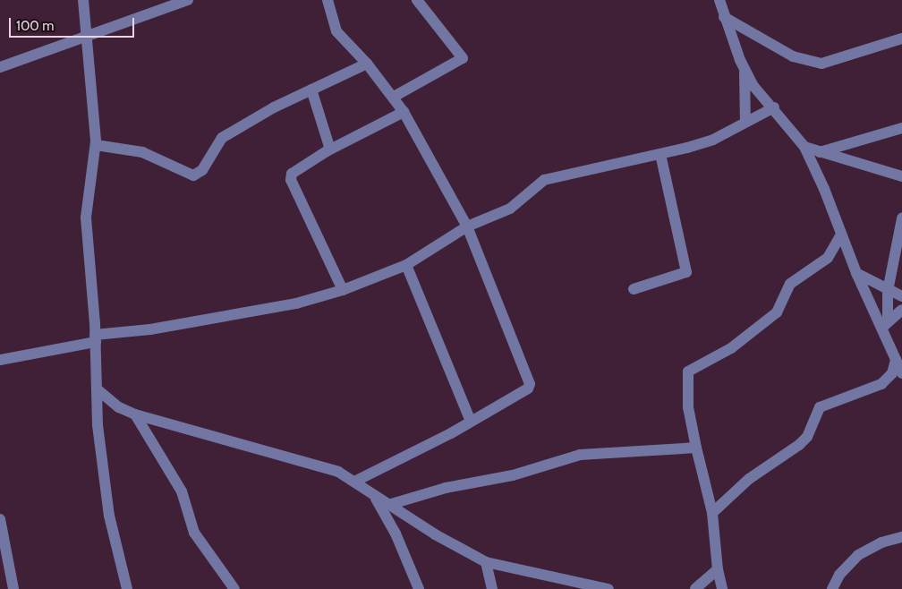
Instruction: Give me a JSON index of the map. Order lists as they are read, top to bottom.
{
  "scale_bar": "100 m"
}
